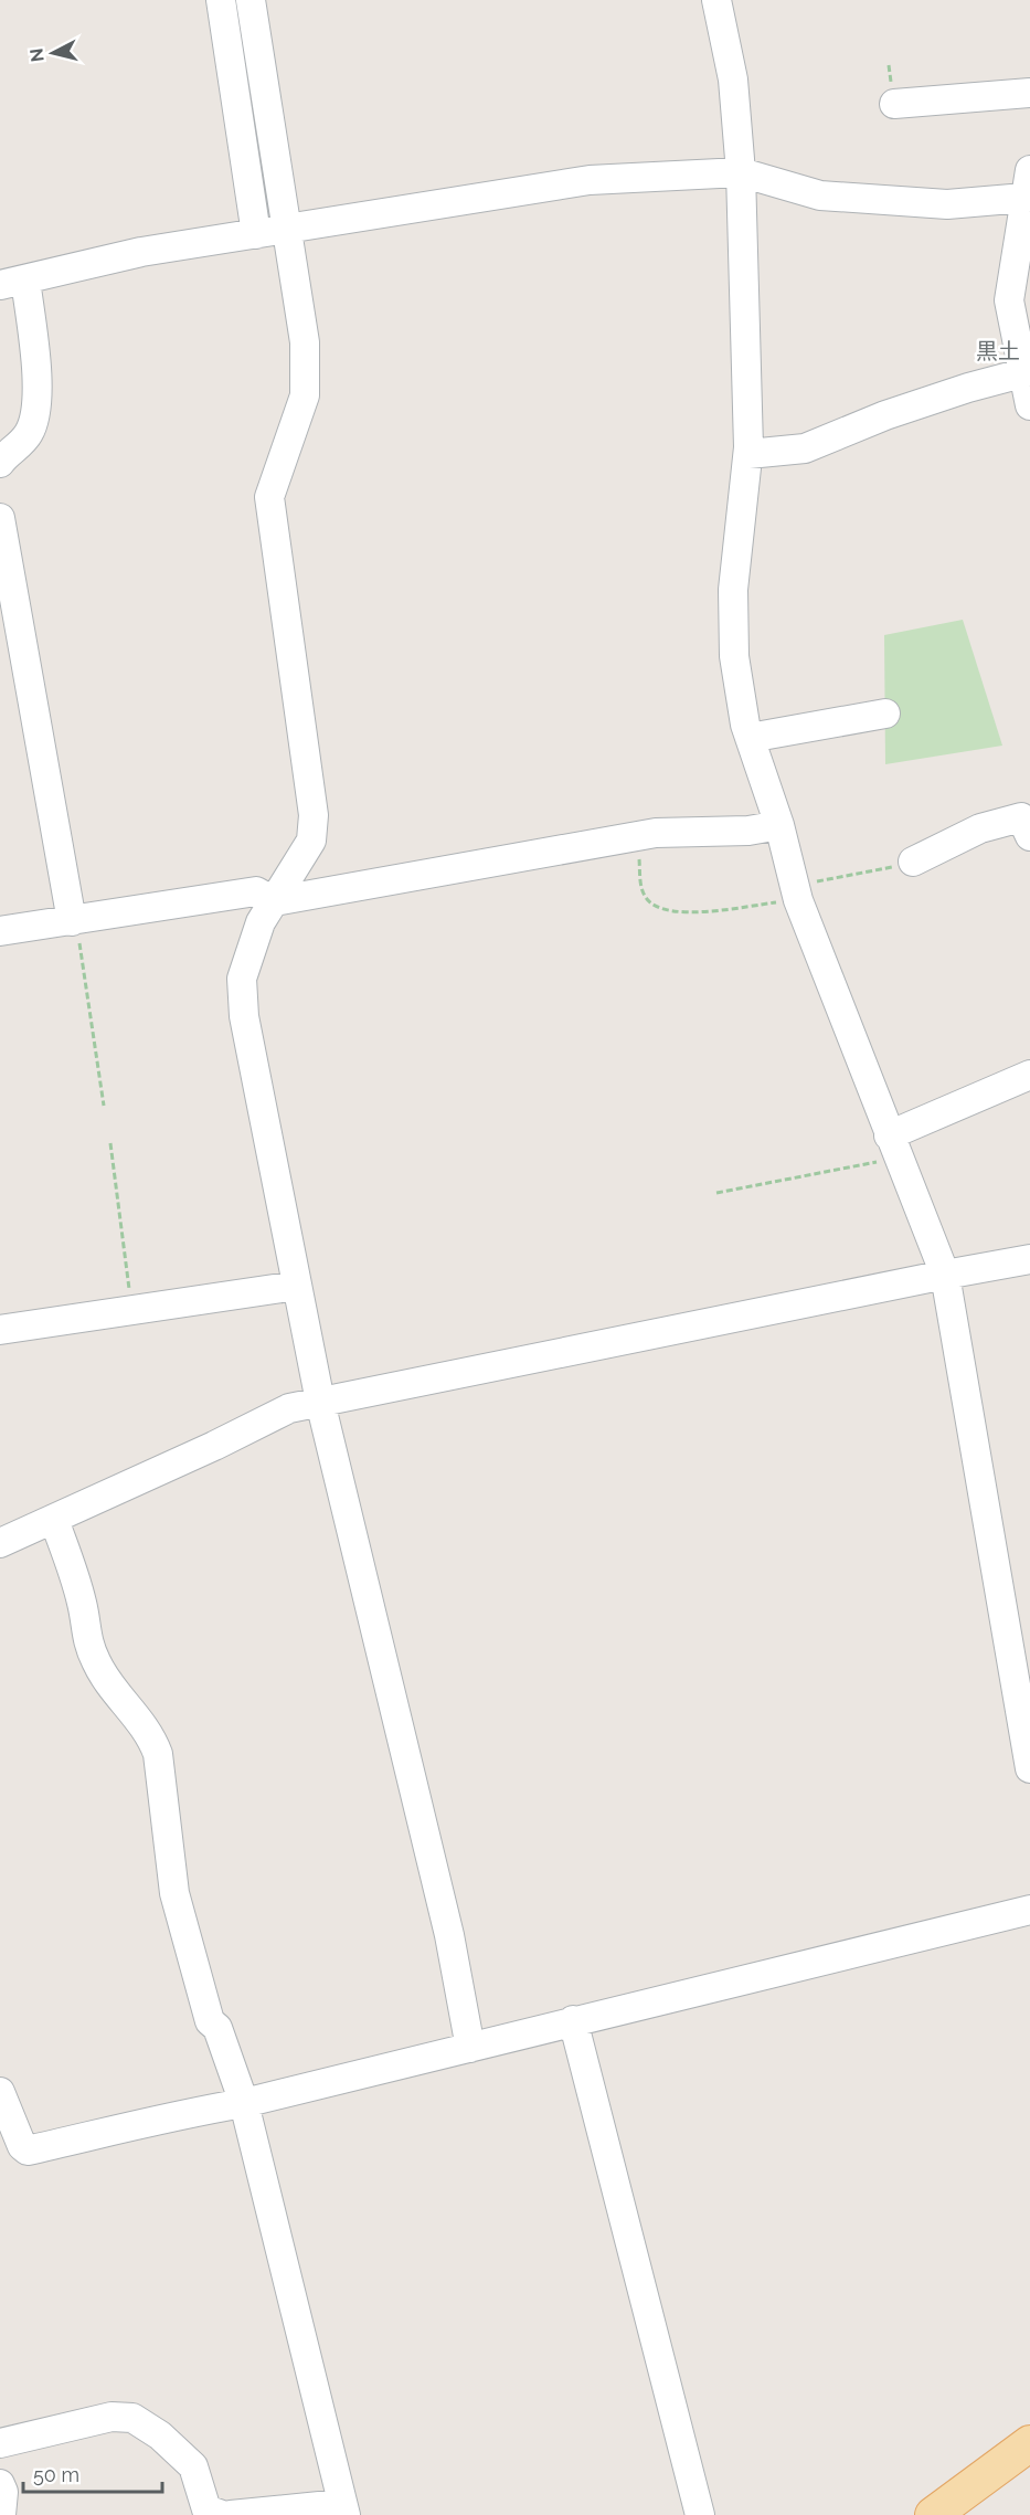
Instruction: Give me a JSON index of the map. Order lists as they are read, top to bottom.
{
  "districts": ["黒土"],
  "scale_bar": "50 m",
  "north": "left"
}
